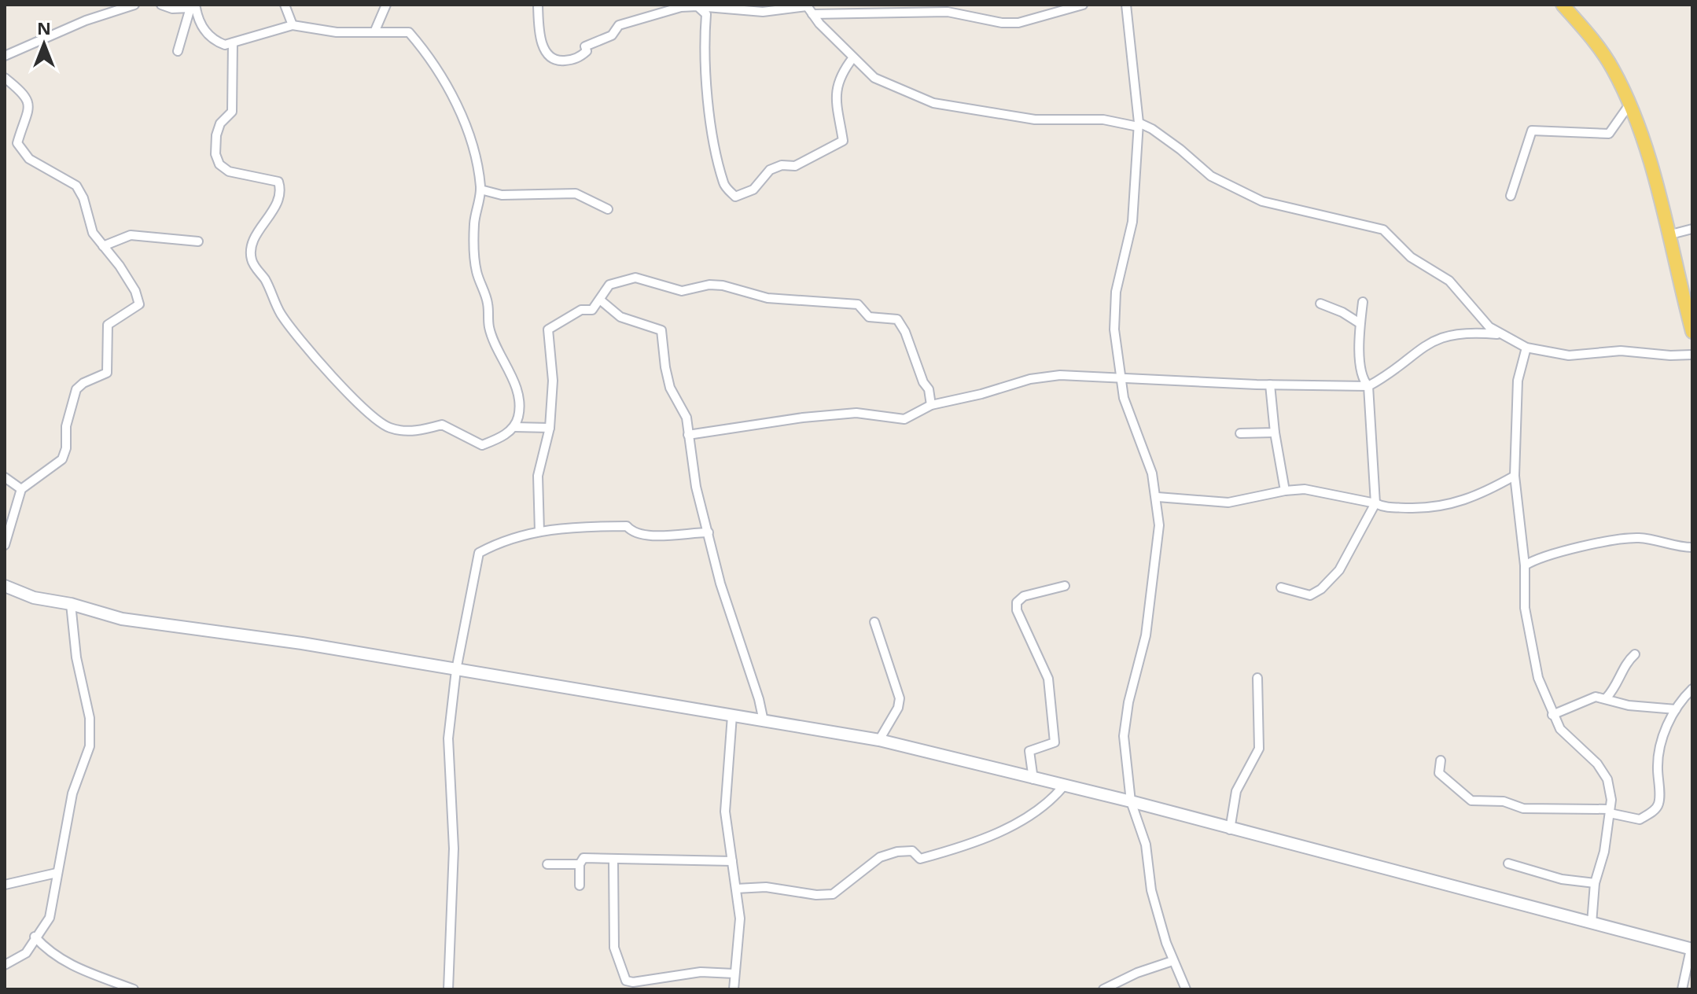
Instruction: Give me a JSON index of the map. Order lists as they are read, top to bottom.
{
  "north": "top"
}
